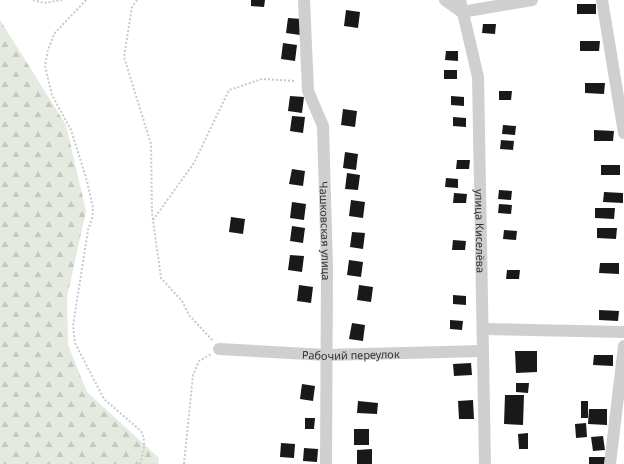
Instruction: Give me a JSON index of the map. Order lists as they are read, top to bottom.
{
  "streets": {
    "street": ["Чашковская улица", "улица Киселёва", "Рабочий переулок"]
  },
  "crossings": [
    ["Чашковская улица", "Рабочий переулок"],
    ["улица Киселёва", "Рабочий переулок"]
  ]
}
